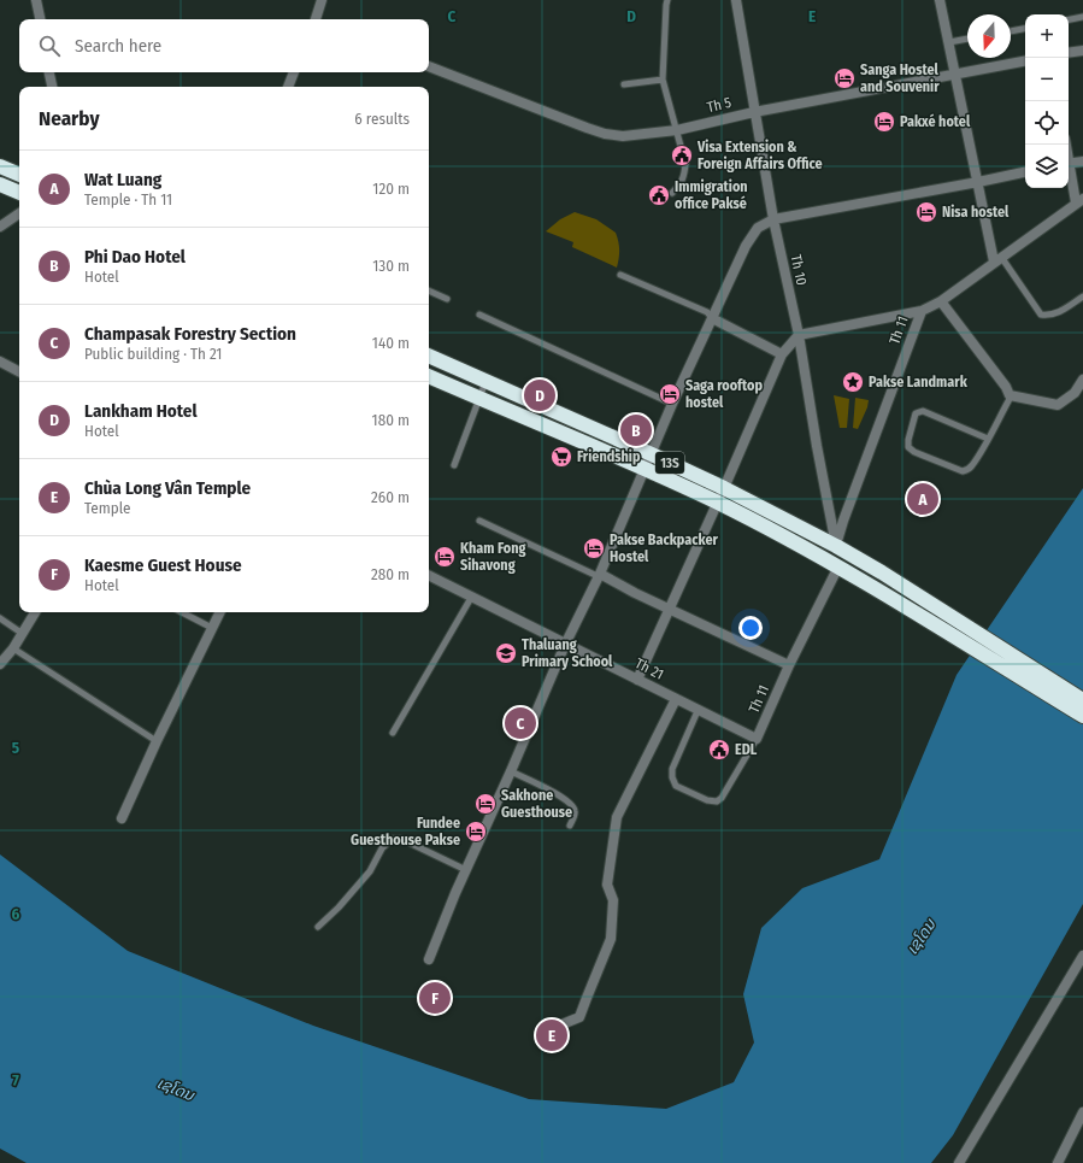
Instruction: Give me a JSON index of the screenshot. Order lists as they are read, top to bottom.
{
  "streets": {
    "highway": ["13S"],
    "street": [
      "Th 5",
      "Th 10",
      "Th 11",
      "Th 21"
    ]
  },
  "crossings": [
    ["Th 5", "Th 10"],
    ["Th 10", "Th 11"],
    ["Th 10", "13S"],
    ["Th 11", "13S"],
    ["Th 11", "Th 21"]
  ],
  "water": ["ເຊໂດນ"],
  "places": {
    "hotel": [
      "Sanga Hostel and Souvenir",
      "Pakxé hotel",
      "Nisa hostel",
      "Saga rooftop hostel",
      "Pakse Backpacker Hostel",
      "Kham Fong Sihavong",
      "Sakhone Guesthouse",
      "Fundee Guesthouse Pakse"
    ],
    "public building": ["Visa Extension & Foreign Affairs Office", "Immigration office Paksé", "EDL"],
    "place": ["Pakse Landmark"],
    "supermarket": ["Friendship"],
    "school or university": ["Thaluang Primary School"]
  },
  "north": "bottom",
  "page": {
    "map_buttons": ["+", "−"],
    "search": "Search here",
    "heading": ["Nearby", "6 results"],
    "list": [
      {
        "mark": "A",
        "name": "Wat Luang",
        "note": "Temple · Th 11",
        "value": "120 m"
      },
      {
        "mark": "B",
        "name": "Phi Dao Hotel",
        "note": "Hotel",
        "value": "130 m"
      },
      {
        "mark": "C",
        "name": "Champasak Forestry Section",
        "note": "Public building · Th 21",
        "value": "140 m"
      },
      {
        "mark": "D",
        "name": "Lankham Hotel",
        "note": "Hotel",
        "value": "180 m"
      },
      {
        "mark": "E",
        "name": "Chùa Long Vân Temple",
        "note": "Temple",
        "value": "260 m"
      },
      {
        "mark": "F",
        "name": "Kaesme Guest House",
        "note": "Hotel",
        "value": "280 m"
      }
    ],
    "pins": [
      "D",
      "B",
      "A",
      "C",
      "F",
      "E"
    ]
  },
  "grid": {
    "columns": ["C", "D", "E"],
    "rows": ["5", "6", "7"]
  }
}
